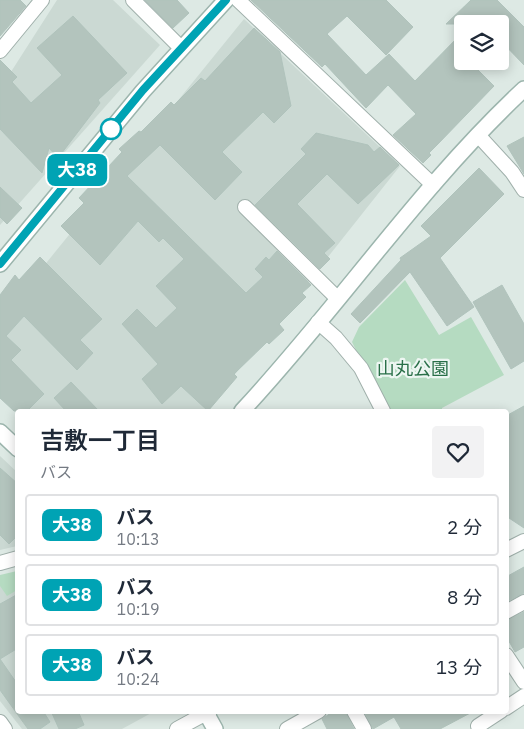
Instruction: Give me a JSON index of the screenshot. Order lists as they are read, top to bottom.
{
  "parks": ["山丸公園"],
  "lines": ["bus line 大38"],
  "page": {
    "on_map": "大38",
    "heading": ["吉敷一丁目", "バス"],
    "list": [
      {
        "mark": "大38",
        "name": "バス",
        "note": "10:13",
        "value": "2 分"
      },
      {
        "mark": "大38",
        "name": "バス",
        "note": "10:19",
        "value": "8 分"
      },
      {
        "mark": "大38",
        "name": "バス",
        "note": "10:24",
        "value": "13 分"
      }
    ]
  }
}
